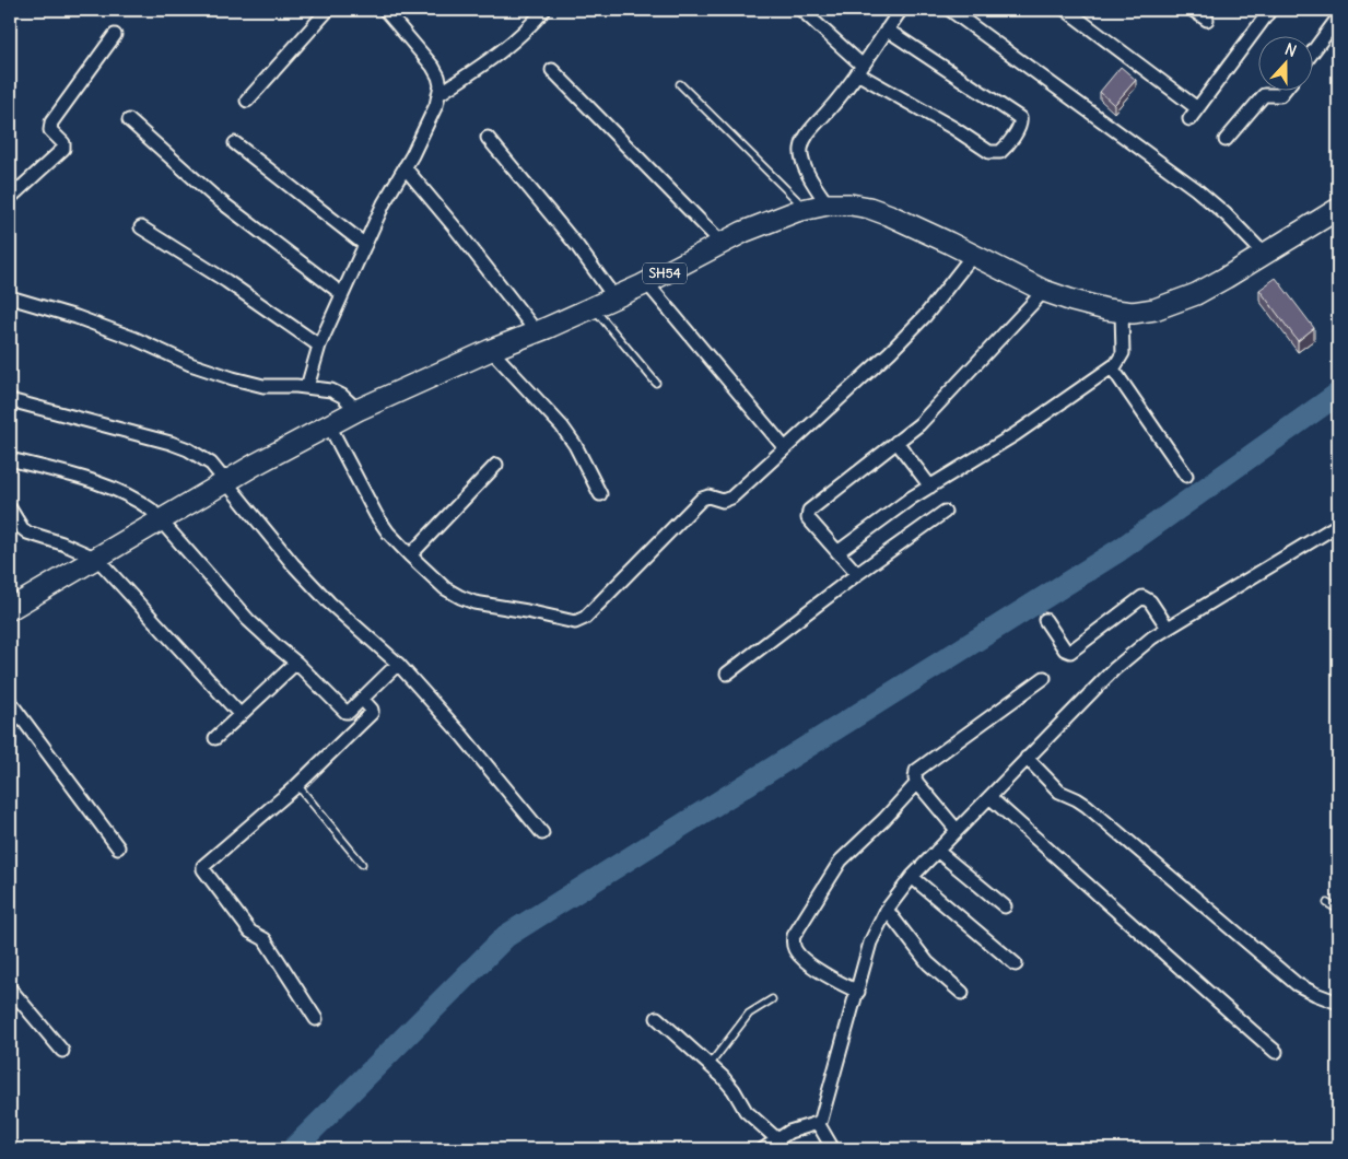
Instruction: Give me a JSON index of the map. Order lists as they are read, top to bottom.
{
  "streets": {
    "main road": ["SH54"]
  },
  "north": "top"
}
